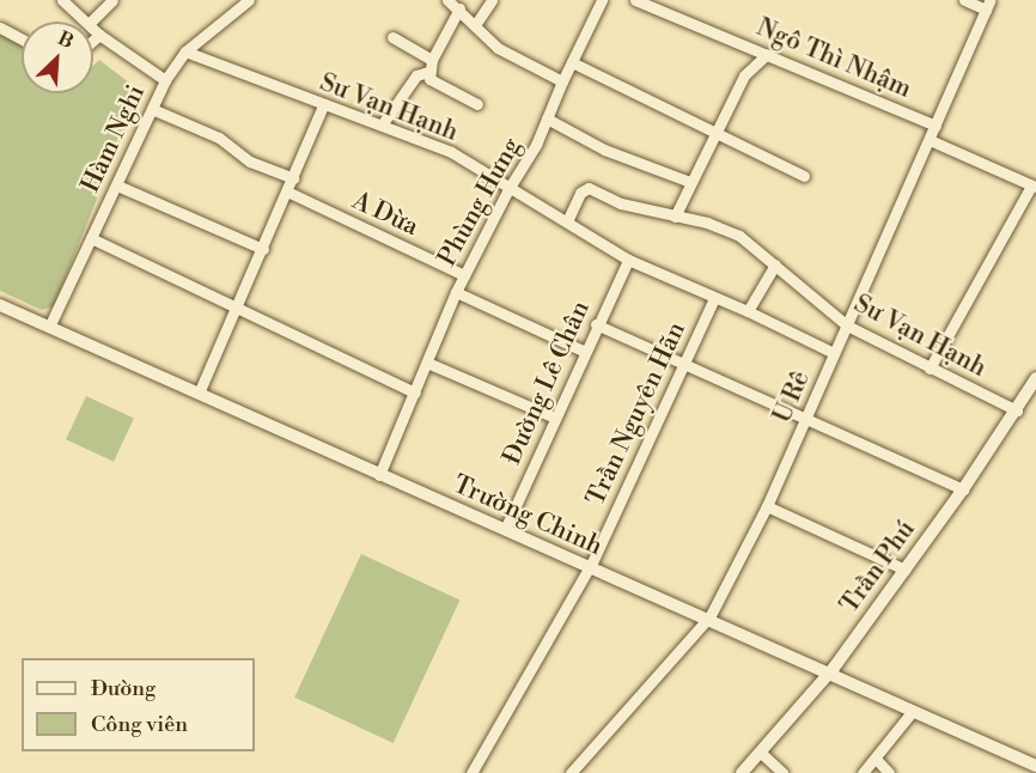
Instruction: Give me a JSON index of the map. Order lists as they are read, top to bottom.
{
  "streets": {
    "street": [
      "Ngô Thì Nhậm",
      "Sư Vạn Hạnh",
      "Hàm Nghi",
      "Phùng Hưng",
      "A Dừa",
      "Đường Lê Chân",
      "U Rê",
      "Trần Nguyên Hãn",
      "Trường Chinh",
      "Trần Phú"
    ]
  },
  "crossings": [
    ["Ngô Thì Nhậm", "U Rê"],
    ["Sư Vạn Hạnh", "Hàm Nghi"],
    ["Sư Vạn Hạnh", "Phùng Hưng"],
    ["Sư Vạn Hạnh", "Đường Lê Chân"],
    ["Sư Vạn Hạnh", "U Rê"],
    ["Sư Vạn Hạnh", "Trần Nguyên Hãn"],
    ["Sư Vạn Hạnh", "Trần Phú"],
    ["Hàm Nghi", "Trường Chinh"],
    ["Phùng Hưng", "A Dừa"],
    ["Phùng Hưng", "Trường Chinh"],
    ["Đường Lê Chân", "Trường Chinh"],
    ["U Rê", "Trường Chinh"],
    ["Trần Nguyên Hãn", "Trường Chinh"],
    ["Trường Chinh", "Trần Phú"]
  ],
  "legend": ["Đường", "Công viên"],
  "north": "top right"
}
